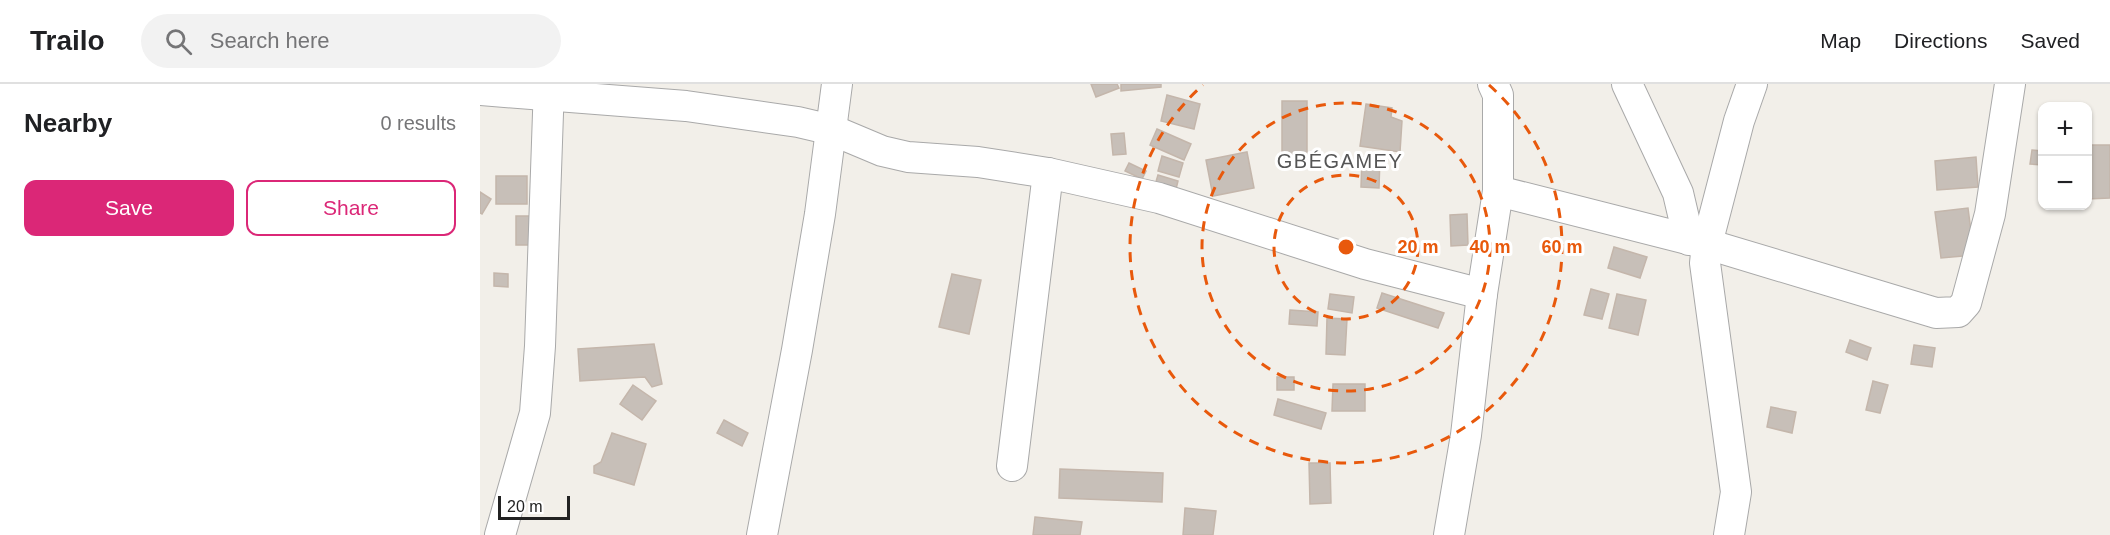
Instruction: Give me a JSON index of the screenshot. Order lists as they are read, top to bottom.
{
  "districts": ["GBÉGAMEY"],
  "scale_bar": "20 m",
  "page": {
    "header": "Trailo",
    "search": "Search here",
    "nav": ["Map", "Directions", "Saved"],
    "heading": ["Nearby", "0 results"],
    "map_buttons": ["+", "−"],
    "buttons": ["Save", "Share"],
    "scale": "20 m"
  },
  "rings": ["20 m", "40 m", "60 m"]
}
